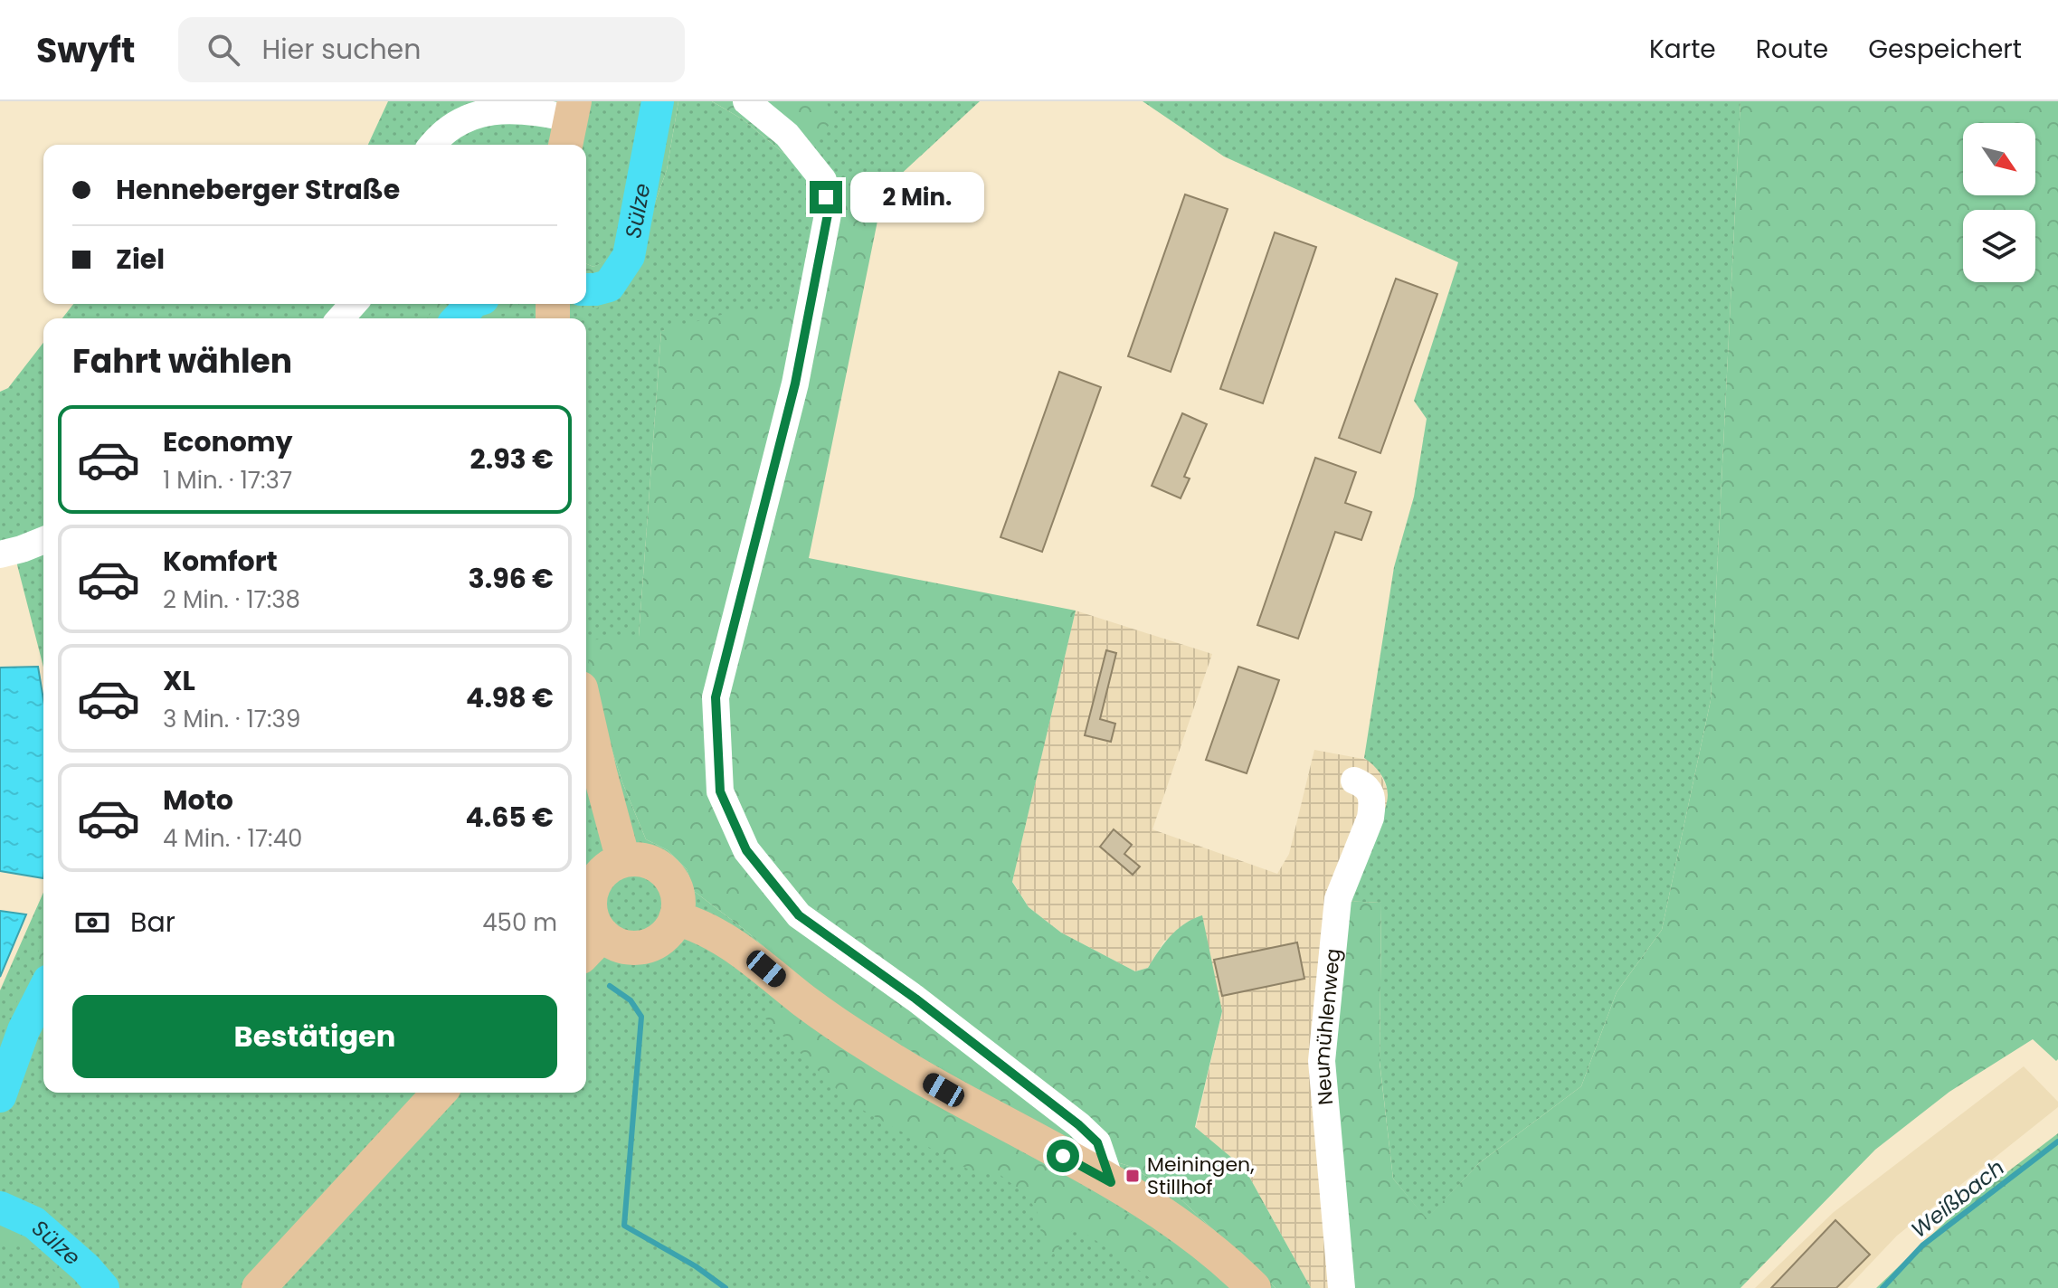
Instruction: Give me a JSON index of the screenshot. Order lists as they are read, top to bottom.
{
  "streets": {
    "street": ["Neumühlenweg"]
  },
  "water": ["Sülze", "Weißbach"],
  "places": {
    "transit": ["Meiningen, Stillhof"]
  },
  "north": "bottom right",
  "page": {
    "header": "Swyft",
    "search": "Hier suchen",
    "nav": ["Karte", "Route", "Gespeichert"],
    "banner": ["Henneberger Straße", "Ziel"],
    "bubble": "2 Min.",
    "heading": "Fahrt wählen",
    "list": [
      {
        "name": "Economy",
        "note": "1 Min. · 17:37",
        "value": "2.93 €"
      },
      {
        "name": "Komfort",
        "note": "2 Min. · 17:38",
        "value": "3.96 €"
      },
      {
        "name": "XL",
        "note": "3 Min. · 17:39",
        "value": "4.98 €"
      },
      {
        "name": "Moto",
        "note": "4 Min. · 17:40",
        "value": "4.65 €"
      }
    ],
    "pay": ["Bar", "450 m"],
    "buttons": "Bestätigen"
  }
}
